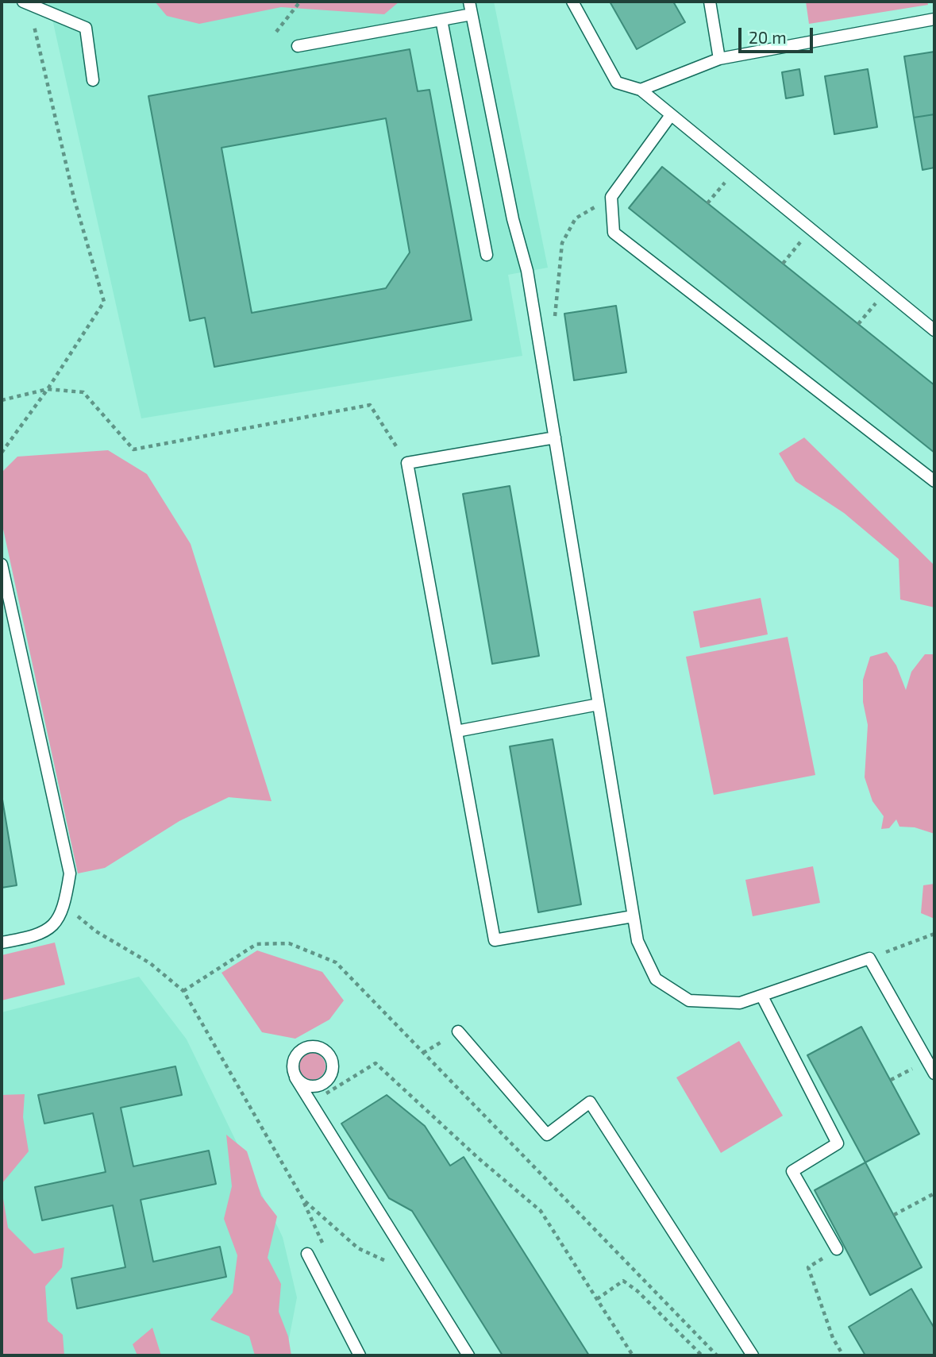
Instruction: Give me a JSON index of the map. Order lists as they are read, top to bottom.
{
  "scale_bar": "20 m"
}
